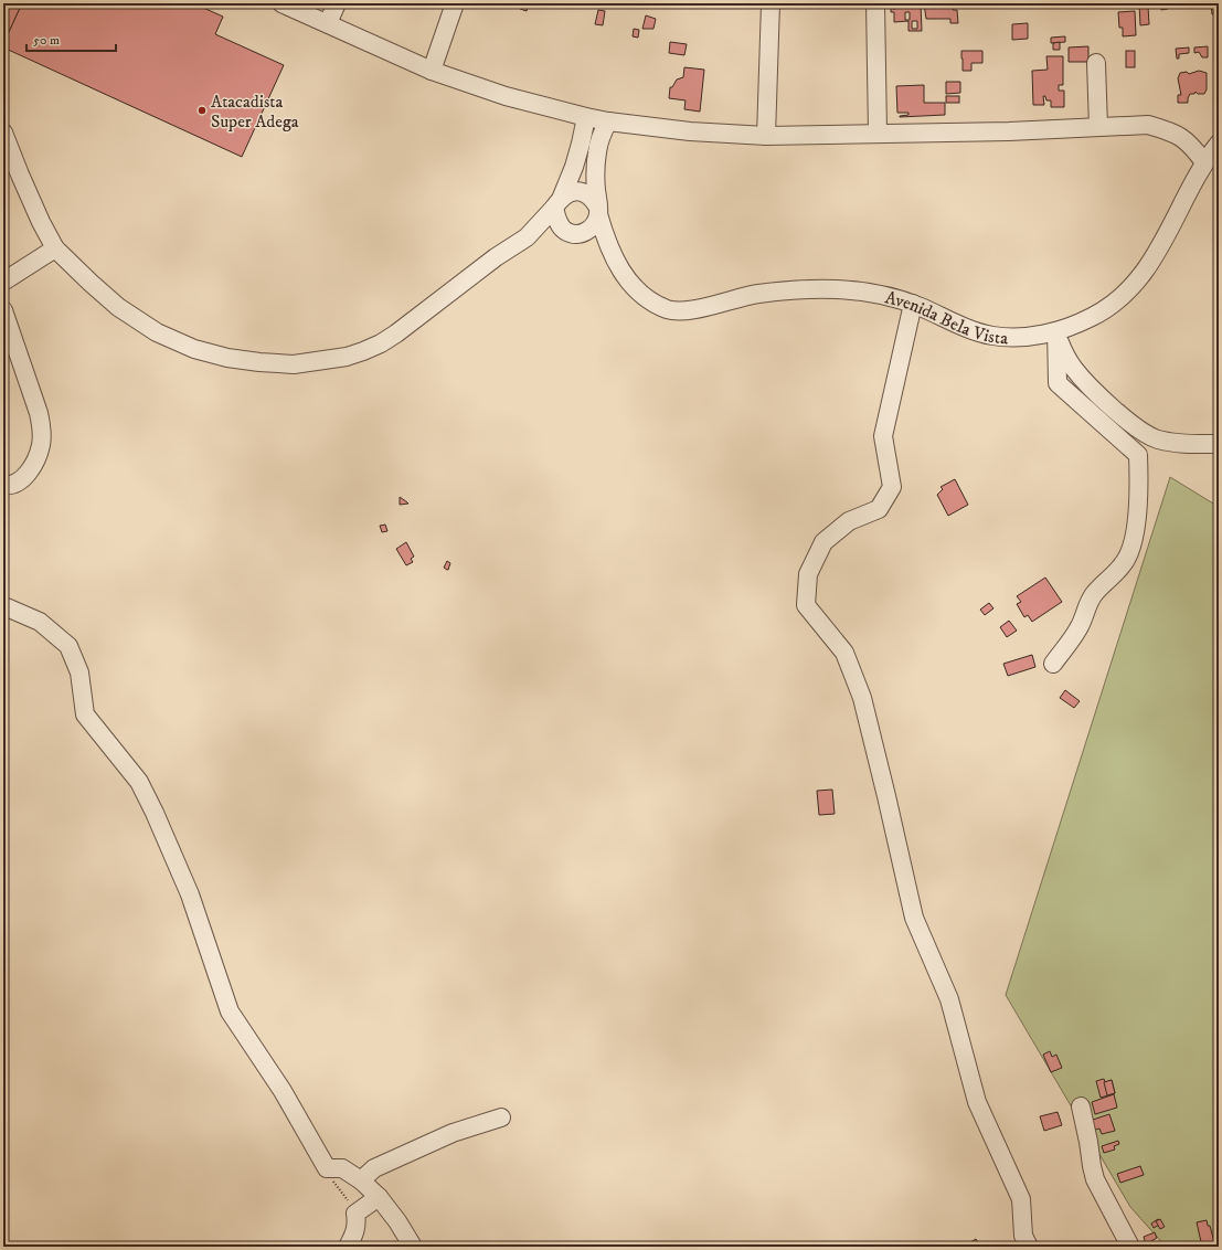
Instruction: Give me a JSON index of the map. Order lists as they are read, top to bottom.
{
  "streets": {
    "street": ["Avenida Bela Vista"]
  },
  "places": ["Atacadista Super Adega"],
  "scale_bar": "50 m"
}
